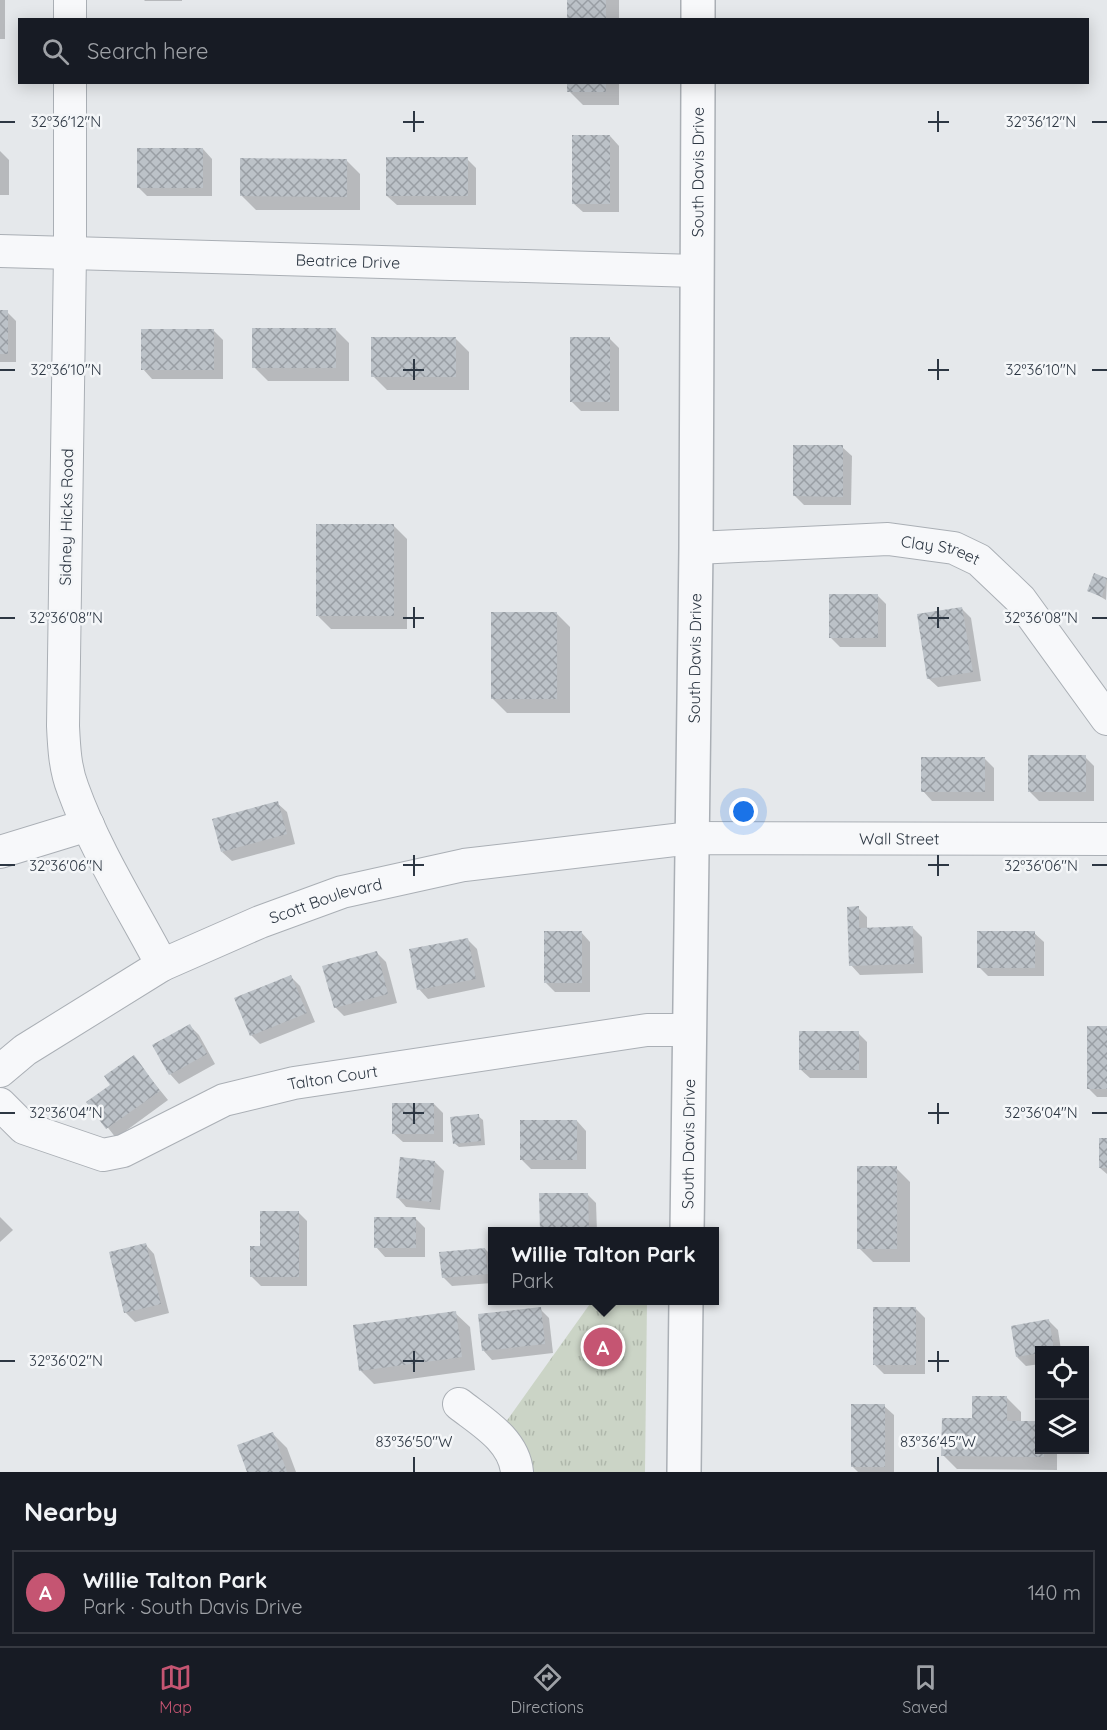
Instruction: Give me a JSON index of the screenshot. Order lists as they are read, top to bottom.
{
  "streets": {
    "street": [
      "South Davis Drive",
      "Beatrice Drive",
      "Sidney Hicks Road",
      "Clay Street",
      "Wall Street",
      "Scott Boulevard",
      "Talton Court"
    ]
  },
  "crossings": [
    ["South Davis Drive", "Beatrice Drive"],
    ["South Davis Drive", "Clay Street"],
    ["South Davis Drive", "Wall Street"],
    ["South Davis Drive", "Scott Boulevard"],
    ["South Davis Drive", "Talton Court"],
    ["Beatrice Drive", "Sidney Hicks Road"],
    ["Sidney Hicks Road", "Scott Boulevard"],
    ["Wall Street", "Scott Boulevard"]
  ],
  "page": {
    "search": "Search here",
    "popup": ["Willie Talton Park", "Park"],
    "pins": "A",
    "heading": "Nearby",
    "list": [
      {
        "mark": "A",
        "name": "Willie Talton Park",
        "note": "Park · South Davis Drive",
        "value": "140 m"
      }
    ],
    "nav": ["Map", "Directions", "Saved"]
  },
  "coordinates": [
    "32°36'12\"N",
    "32°36'10\"N",
    "32°36'08\"N",
    "32°36'06\"N",
    "32°36'04\"N",
    "32°36'02\"N",
    "83°36'50\"W",
    "83°36'45\"W"
  ]
}
